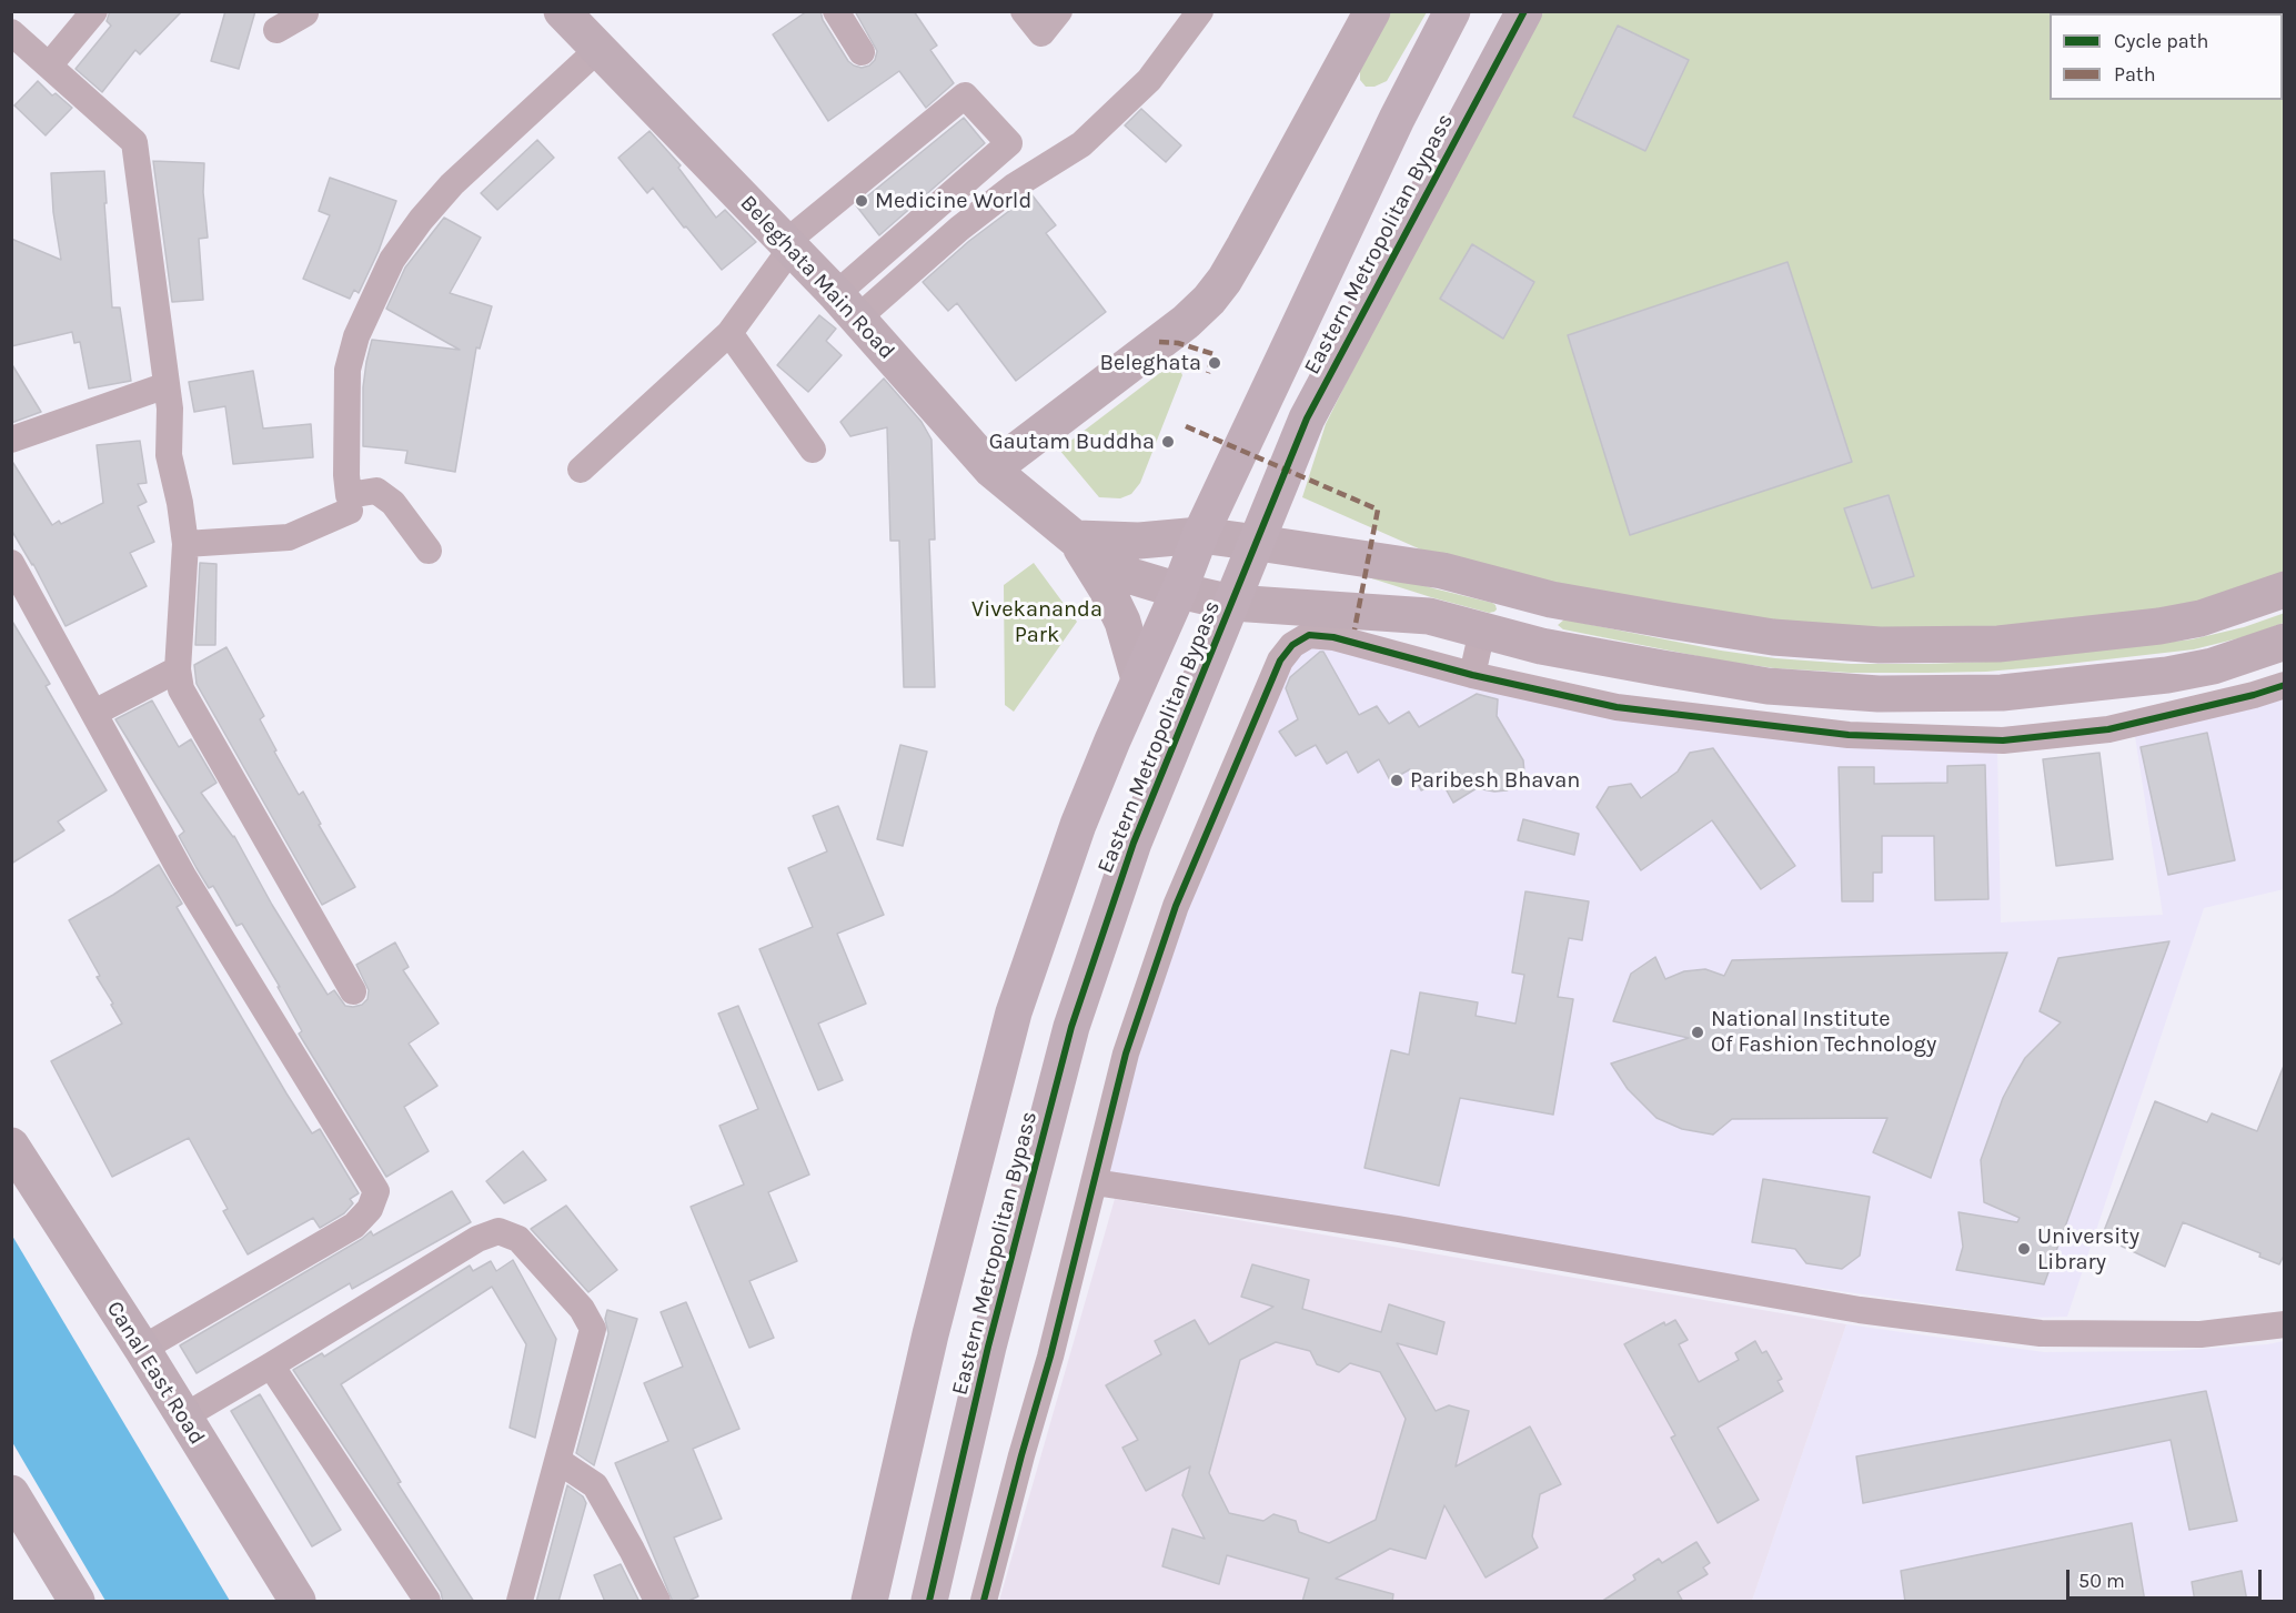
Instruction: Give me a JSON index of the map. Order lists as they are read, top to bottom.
{
  "streets": {
    "main road": ["Eastern Metropolitan Bypass", "Beleghata Main Road", "Canal East Road"]
  },
  "parks": ["Vivekananda Park"],
  "places": [
    "Medicine World",
    "Beleghata",
    "Gautam Buddha",
    "Paribesh Bhavan",
    "National Institute Of Fashion Technology",
    "University Library"
  ],
  "legend": ["Cycle path", "Path"],
  "scale_bar": "50 m"
}
